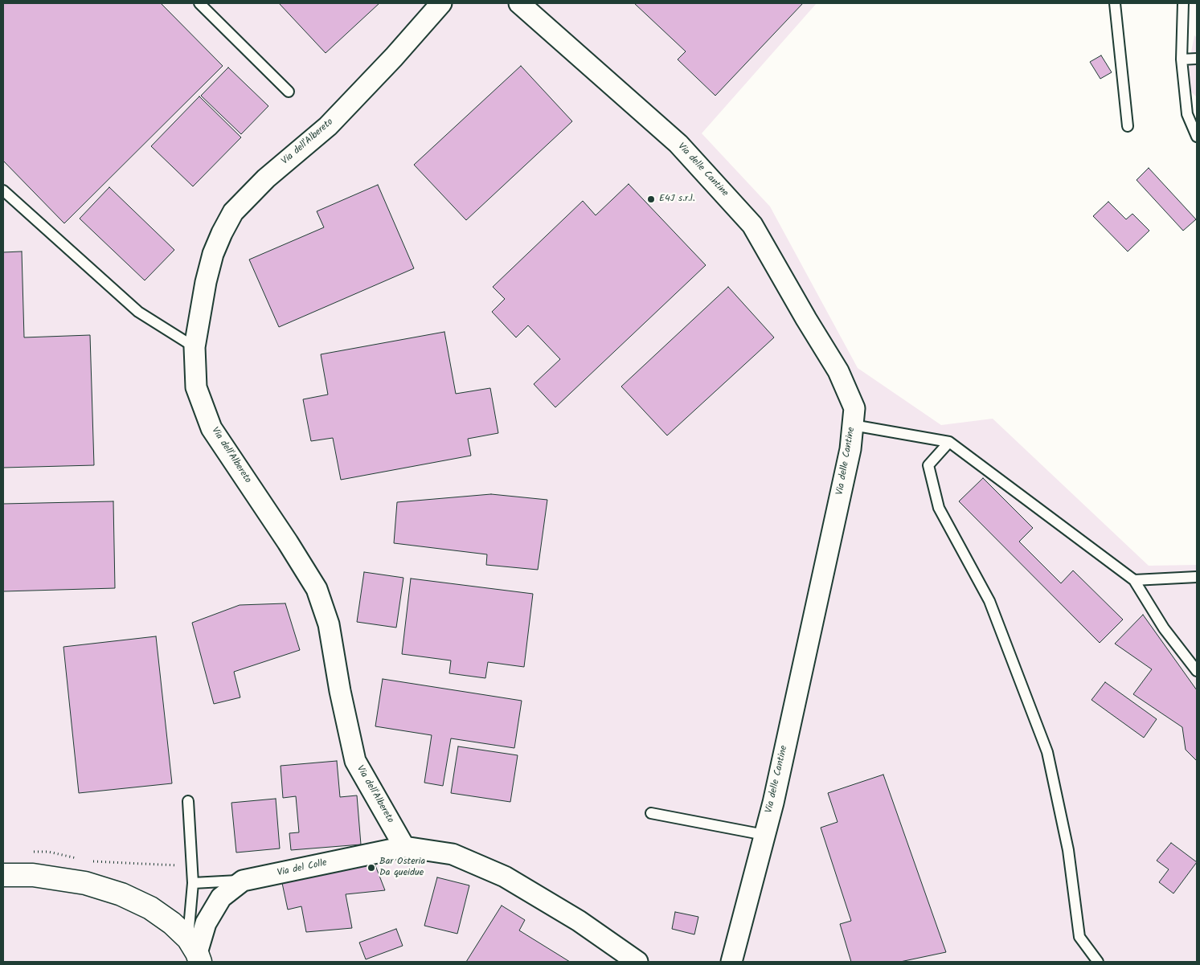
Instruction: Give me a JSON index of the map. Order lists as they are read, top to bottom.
{
  "streets": {
    "street": ["Via dell'Albereto", "Via delle Cantine", "Via del Colle"]
  },
  "crossings": [
    ["Via dell'Albereto", "Via del Colle"]
  ],
  "places": ["E4J s.r.l.", "Bar Osteria Da queidue"]
}
